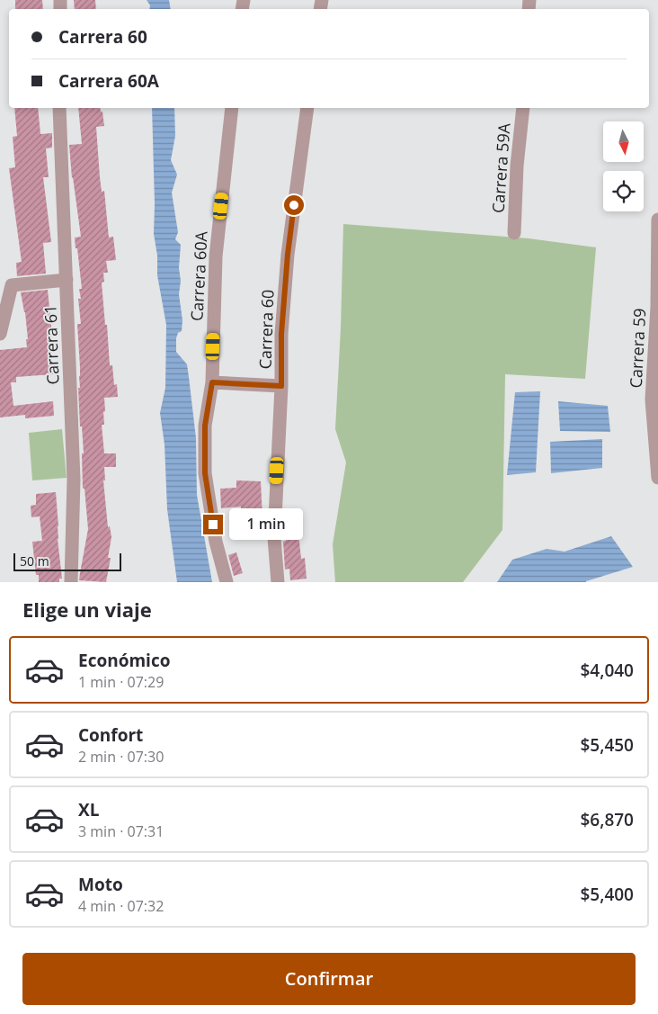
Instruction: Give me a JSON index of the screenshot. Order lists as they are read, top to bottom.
{
  "streets": {
    "street": [
      "Carrera 59A",
      "Carrera 60A",
      "Carrera 60",
      "Carrera 61",
      "Carrera 59"
    ]
  },
  "scale_bar": "50 m",
  "north": "bottom",
  "page": {
    "banner": ["Carrera 60", "Carrera 60A"],
    "bubble": "1 min",
    "scale": "50 m",
    "heading": "Elige un viaje",
    "list": [
      {
        "name": "Económico",
        "note": "1 min · 07:29",
        "value": "$4,040"
      },
      {
        "name": "Confort",
        "note": "2 min · 07:30",
        "value": "$5,450"
      },
      {
        "name": "XL",
        "note": "3 min · 07:31",
        "value": "$6,870"
      },
      {
        "name": "Moto",
        "note": "4 min · 07:32",
        "value": "$5,400"
      }
    ],
    "buttons": "Confirmar"
  }
}
